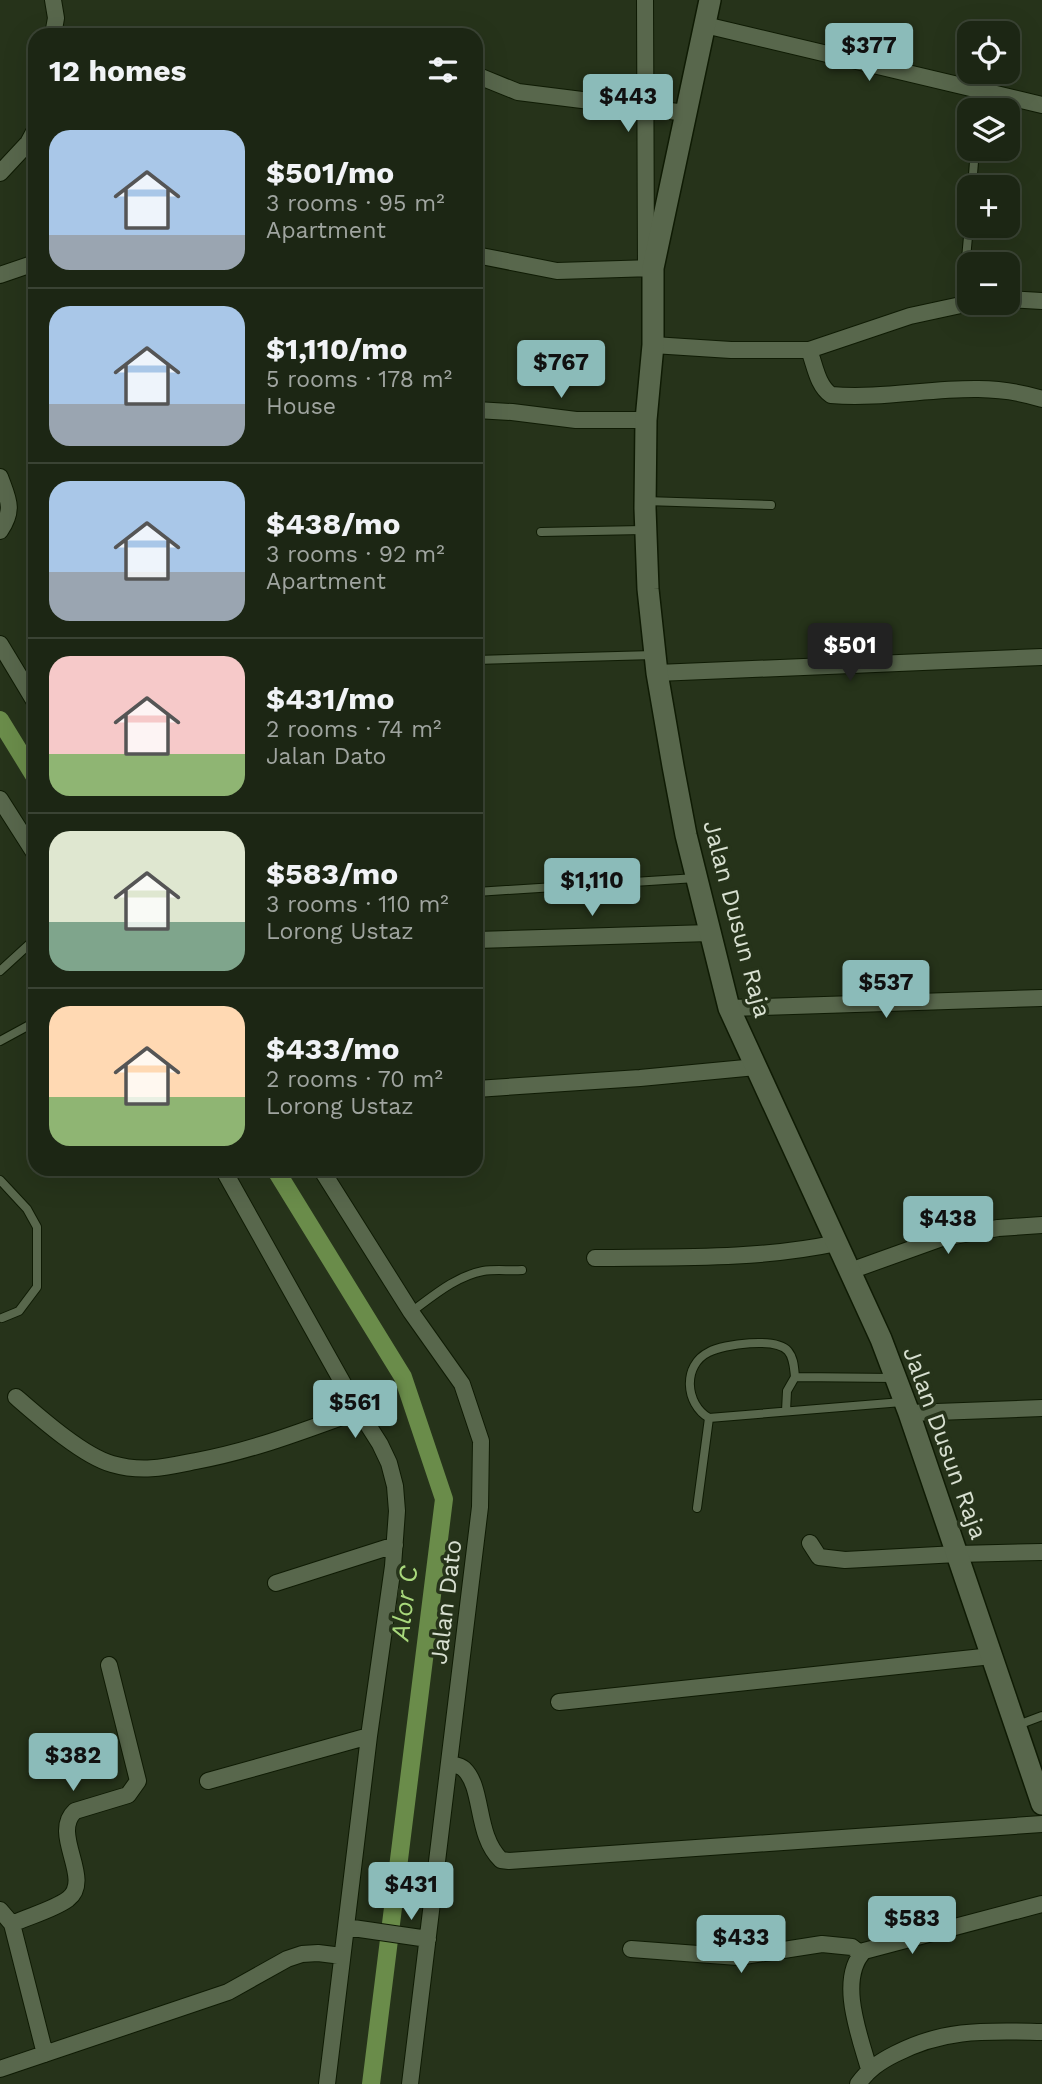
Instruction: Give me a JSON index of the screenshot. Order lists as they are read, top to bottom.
{
  "streets": {
    "main road": ["Jalan Dusun Raja"],
    "street": ["Jalan Dato"]
  },
  "water": ["Alor C"],
  "page": {
    "map_buttons": ["+", "−"],
    "price": [
      "$377",
      "$443",
      "$767",
      "$501",
      "$1,110",
      "$537",
      "$438",
      "$561",
      "$382",
      "$431",
      "$583",
      "$433"
    ],
    "heading": "12 homes",
    "list": [
      {
        "name": "$501/mo",
        "note": "3 rooms · 95 m² · Apartment"
      },
      {
        "name": "$1,110/mo",
        "note": "5 rooms · 178 m² · House"
      },
      {
        "name": "$438/mo",
        "note": "3 rooms · 92 m² · Apartment"
      },
      {
        "name": "$431/mo",
        "note": "2 rooms · 74 m² · Jalan Dato"
      },
      {
        "name": "$583/mo",
        "note": "3 rooms · 110 m² · Lorong Ustaz"
      },
      {
        "name": "$433/mo",
        "note": "2 rooms · 70 m² · Lorong Ustaz"
      }
    ]
  }
}
